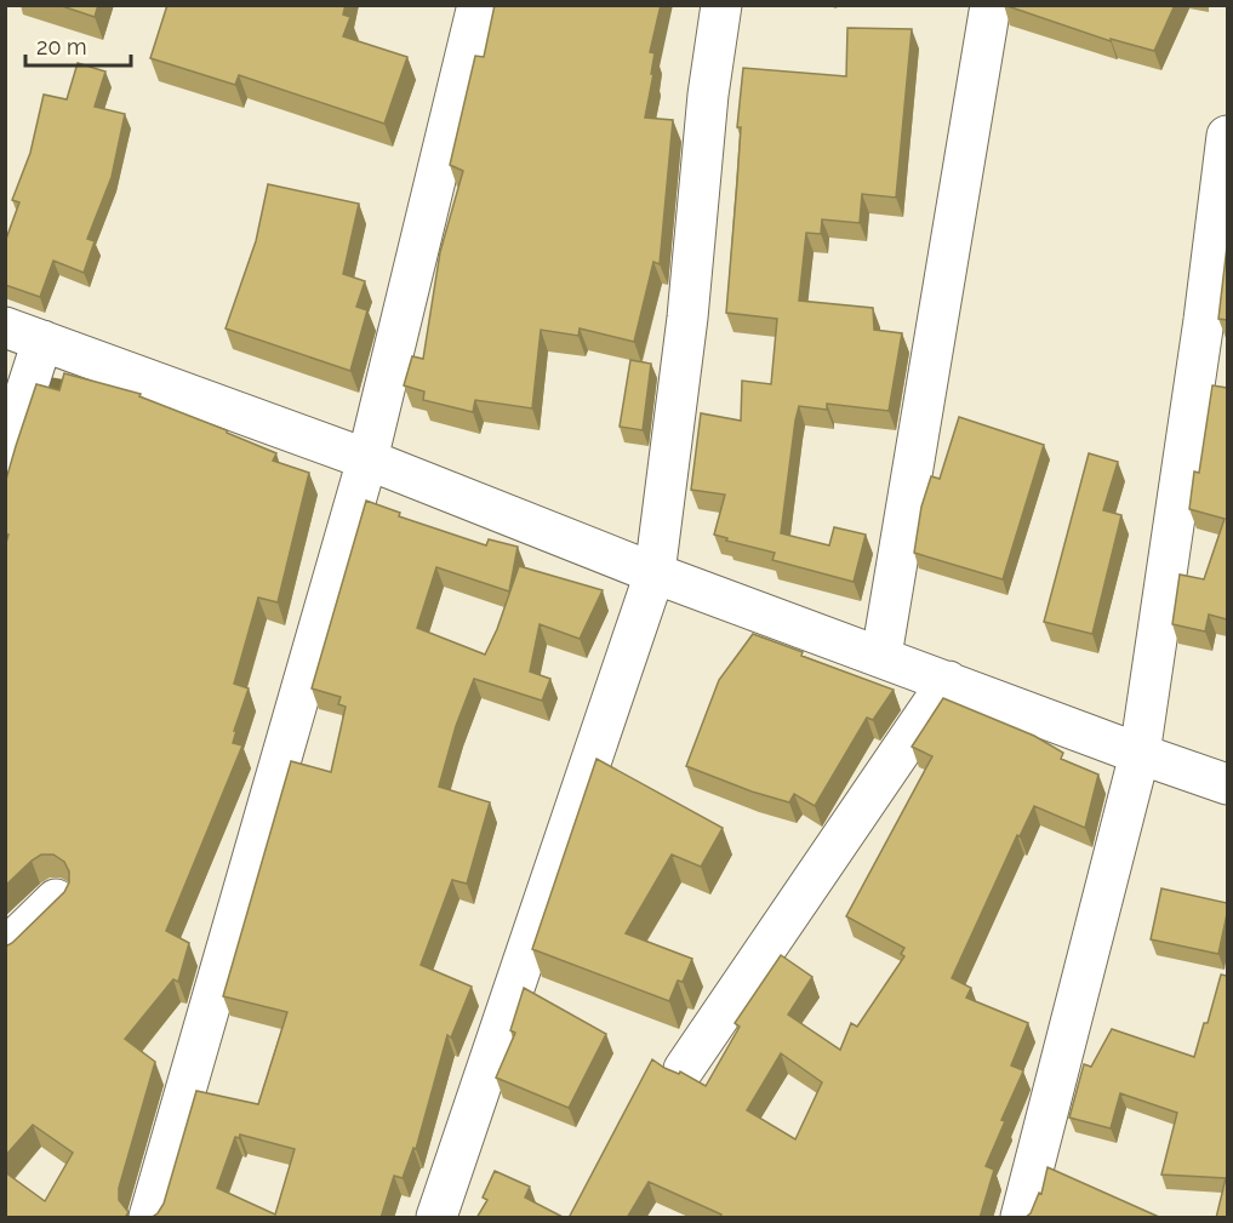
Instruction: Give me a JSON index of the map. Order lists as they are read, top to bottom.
{
  "scale_bar": "20 m"
}
